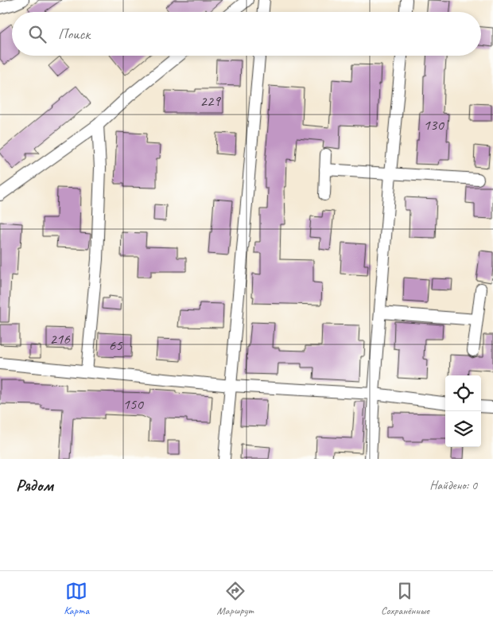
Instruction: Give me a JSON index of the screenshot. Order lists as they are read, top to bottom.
{
  "house_numbers": [
    "229",
    "130",
    "216",
    "65",
    "150"
  ],
  "page": {
    "search": "Поиск",
    "heading": ["Рядом", "Найдено: 0"],
    "nav": ["Карта", "Маршрут", "Сохранённые"]
  }
}
